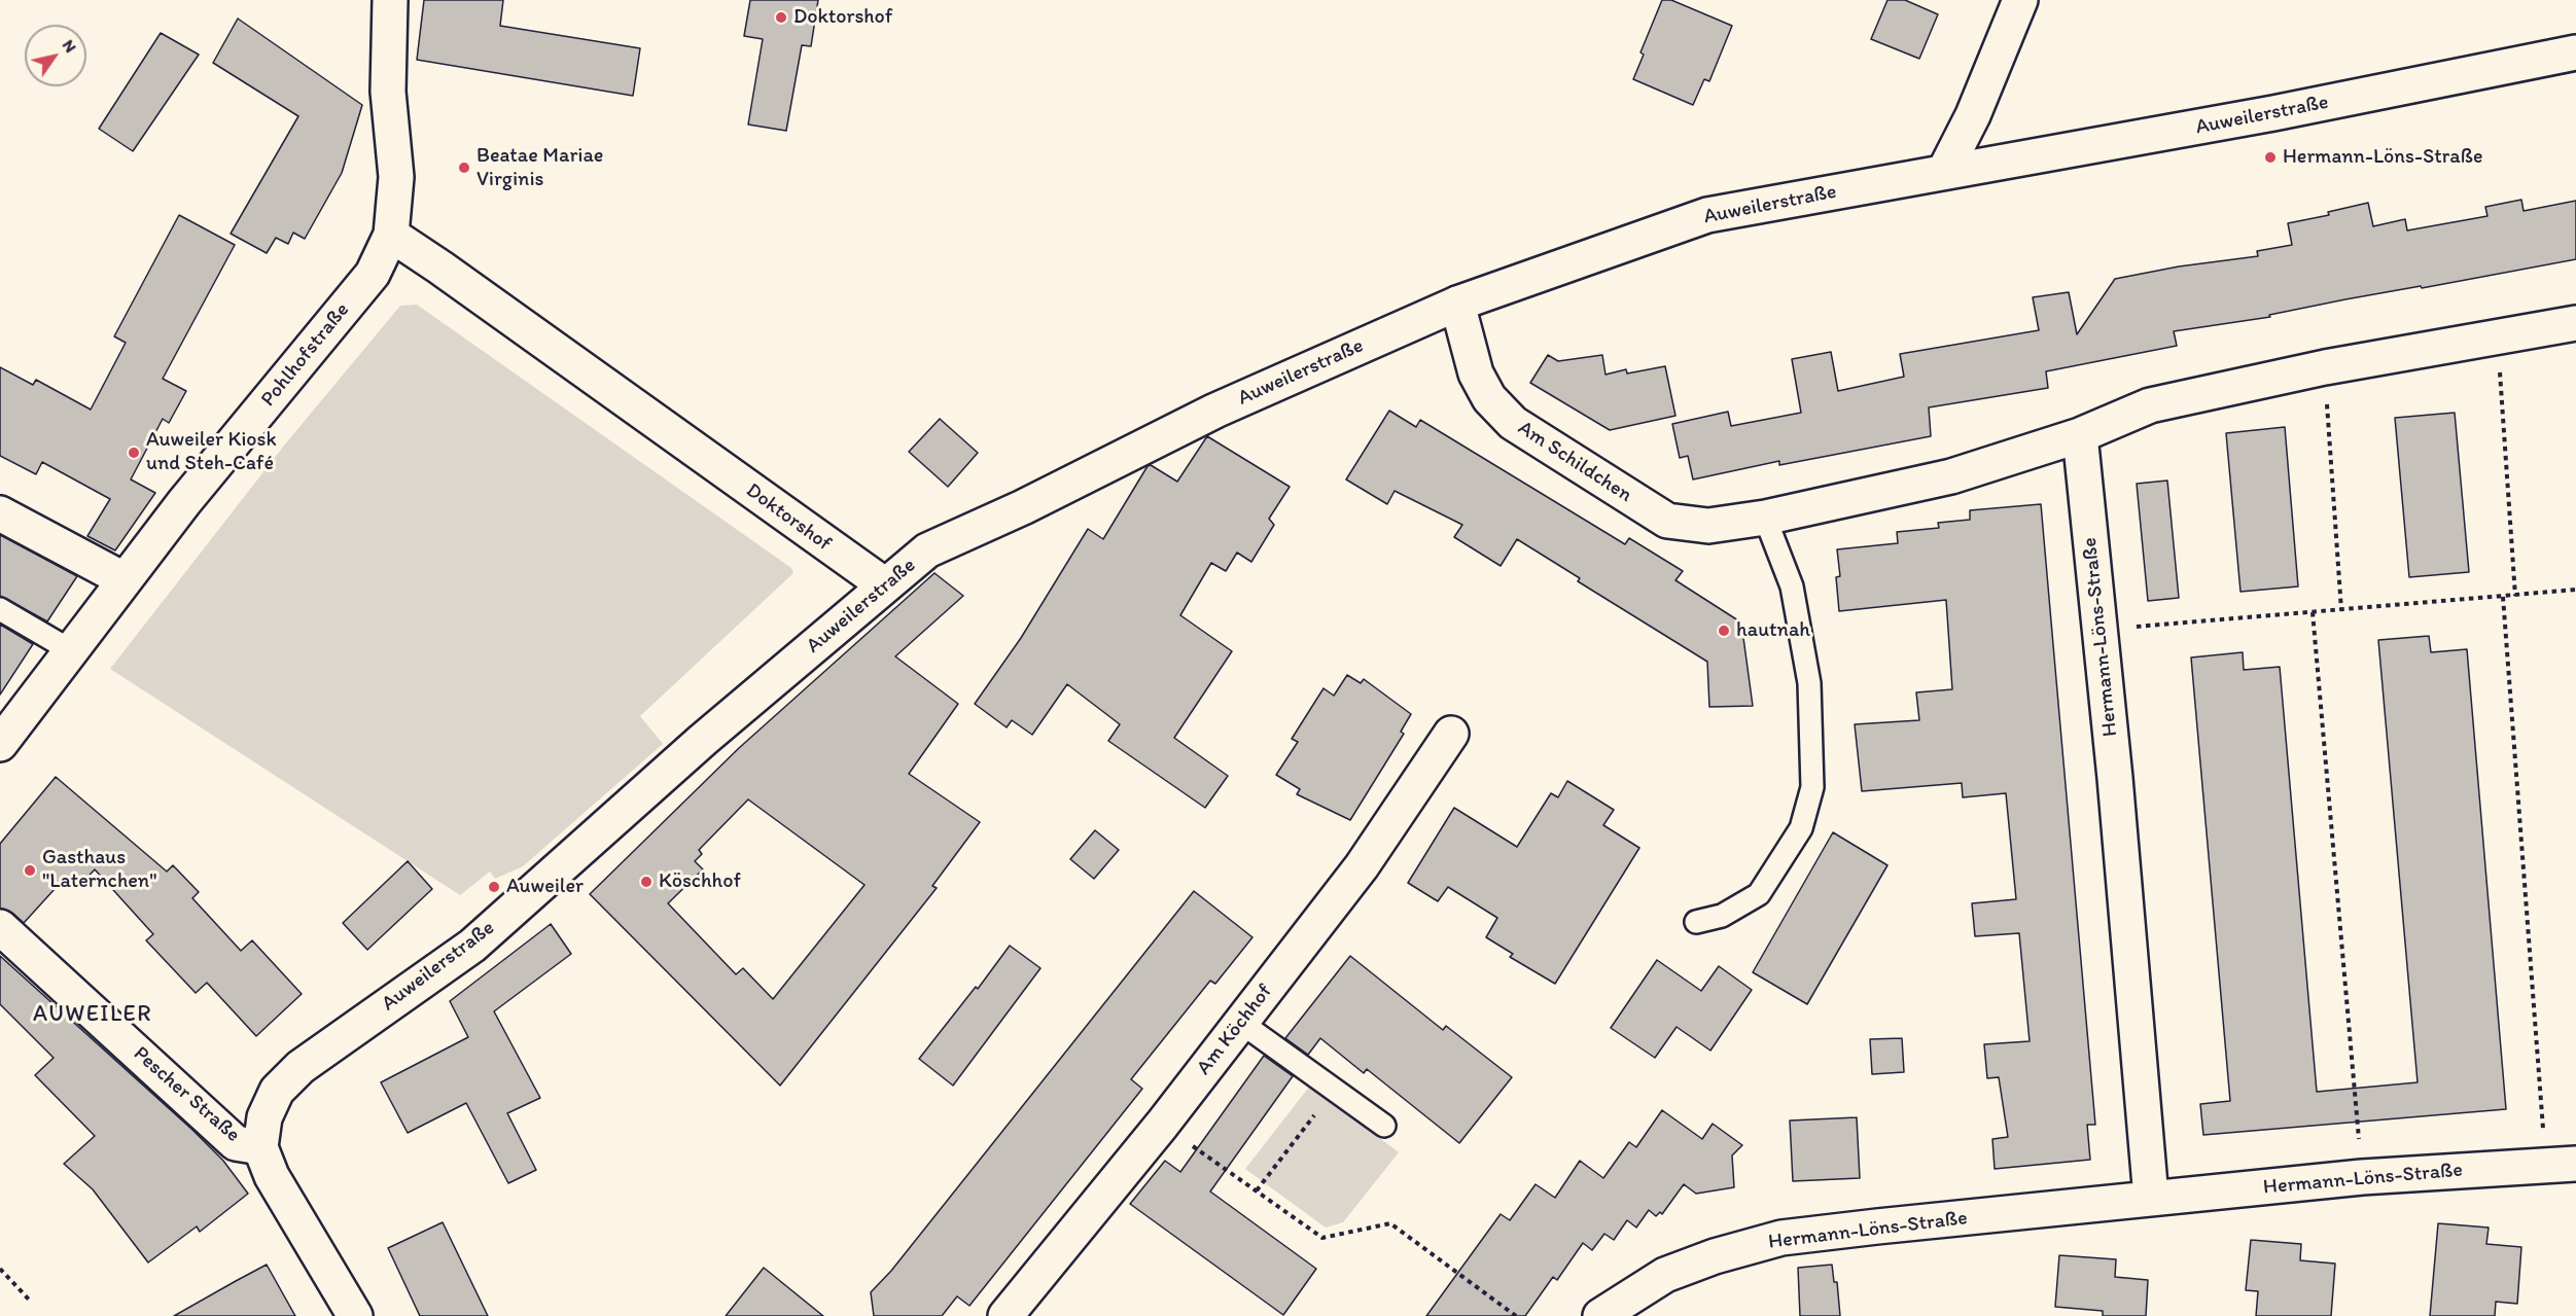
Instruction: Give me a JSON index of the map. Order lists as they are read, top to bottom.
{
  "streets": {
    "street": [
      "Auweilerstraße",
      "Pohlhofstraße",
      "Am Schildchen",
      "Doktorshof",
      "Hermann-Löns-Straße",
      "Am Köchhof",
      "Pescher Straße"
    ]
  },
  "crossings": [
    ["Auweilerstraße", "Am Schildchen"],
    ["Auweilerstraße", "Doktorshof"],
    ["Auweilerstraße", "Pescher Straße"],
    ["Pohlhofstraße", "Doktorshof"],
    ["Am Schildchen", "Hermann-Löns-Straße"]
  ],
  "districts": ["AUWEILER"],
  "places": [
    "Doktorshof",
    "Hermann-Löns-Straße",
    "Beatae Mariae Virginis",
    "Auweiler Kiosk und Steh-Café",
    "hautnah",
    "Gasthaus \"Laternchen\"",
    "Köschhof",
    "Auweiler"
  ],
  "north": "top right"
}
